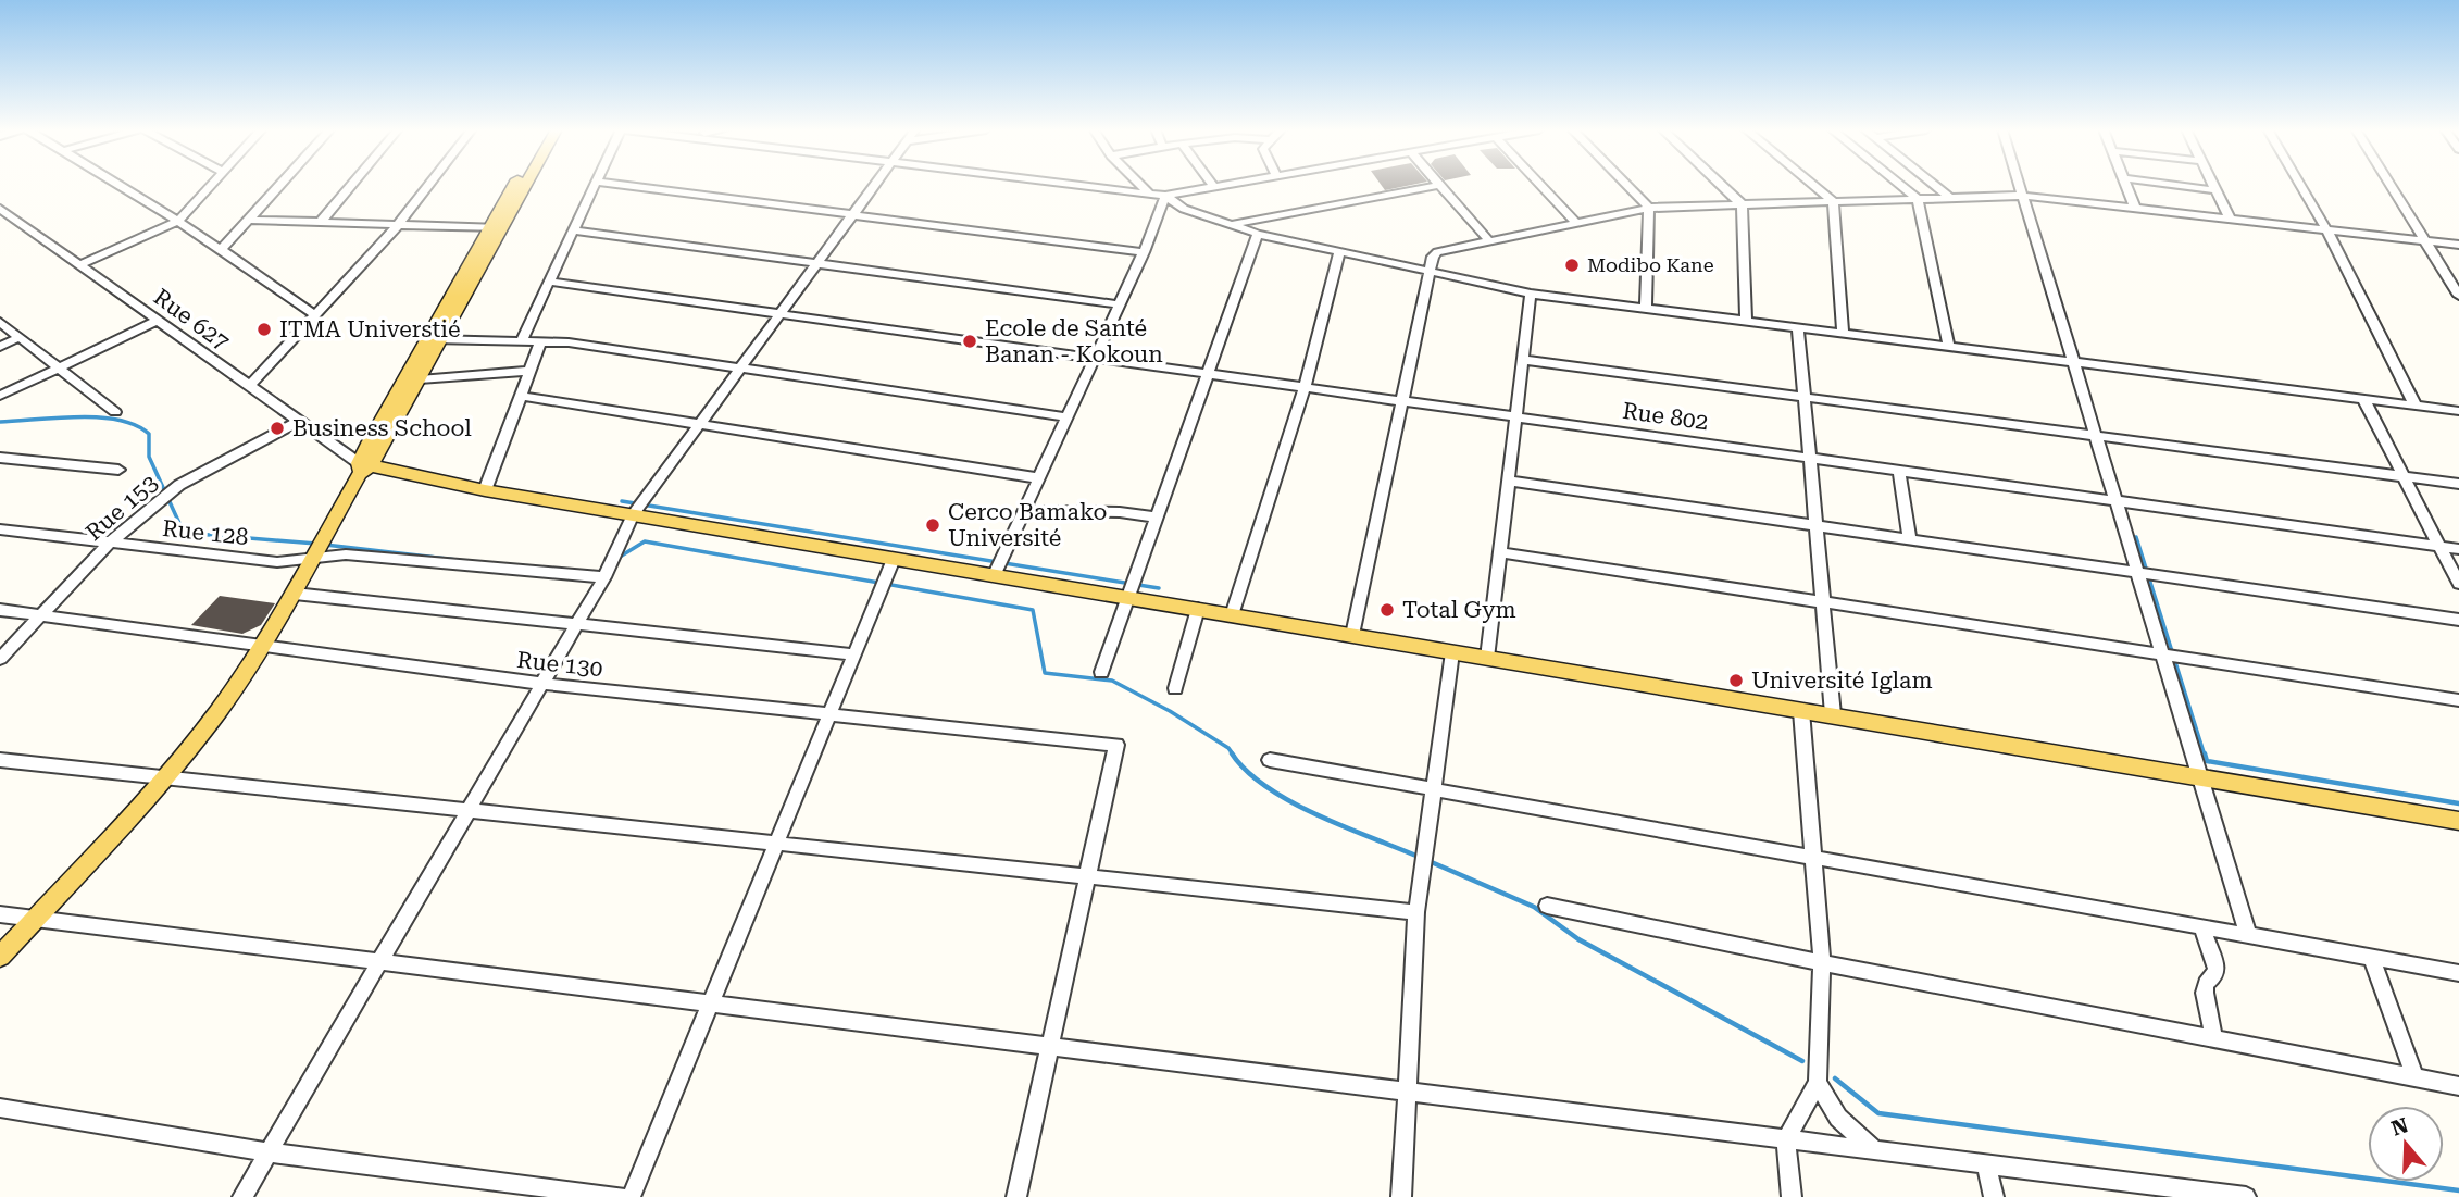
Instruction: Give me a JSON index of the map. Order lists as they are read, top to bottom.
{
  "streets": {
    "street": [
      "Rue 627",
      "Rue 802",
      "Rue 153",
      "Rue 128",
      "Rue 130"
    ]
  },
  "crossings": [
    ["Rue 627", "Rue 153"],
    ["Rue 153", "Rue 128"],
    ["Rue 153", "Rue 130"]
  ],
  "places": [
    "Modibo Kane",
    "ITMA Universtié",
    "Ecole de Santé Banan - Kokoun",
    "Business School",
    "Cerco Bamako Université",
    "Total Gym",
    "Université Iglam"
  ],
  "north": "top"
}
